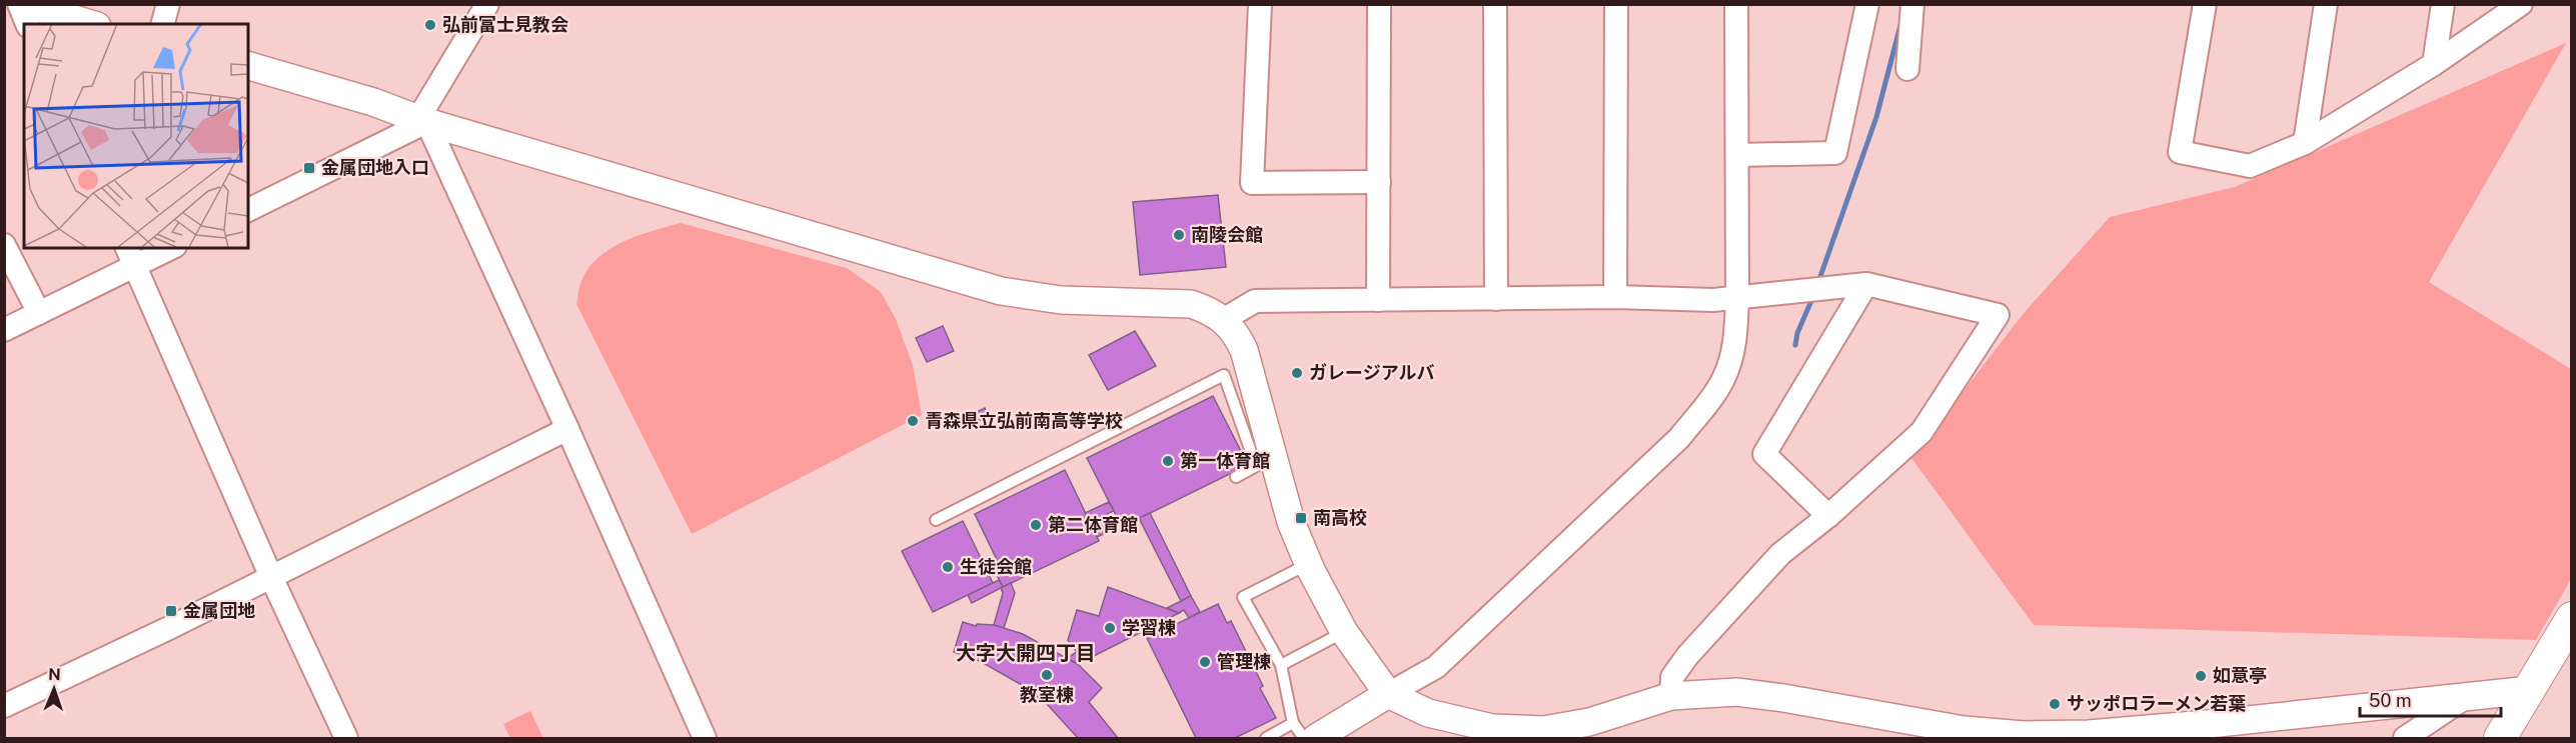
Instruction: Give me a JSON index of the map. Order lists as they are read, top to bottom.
{
  "districts": ["大字大開四丁目"],
  "places": {
    "other": [
      "弘前富士見教会",
      "南陵会館",
      "ガレージアルバ",
      "青森県立弘前南高等学校",
      "第一体育館",
      "第二体育館",
      "生徒会館",
      "学習棟",
      "管理棟",
      "教室棟",
      "如意亭",
      "サッポロラーメン若葉"
    ],
    "transit": ["金属団地入口", "南高校", "金属団地"]
  },
  "scale_bar": "50 m",
  "north": "top"
}
